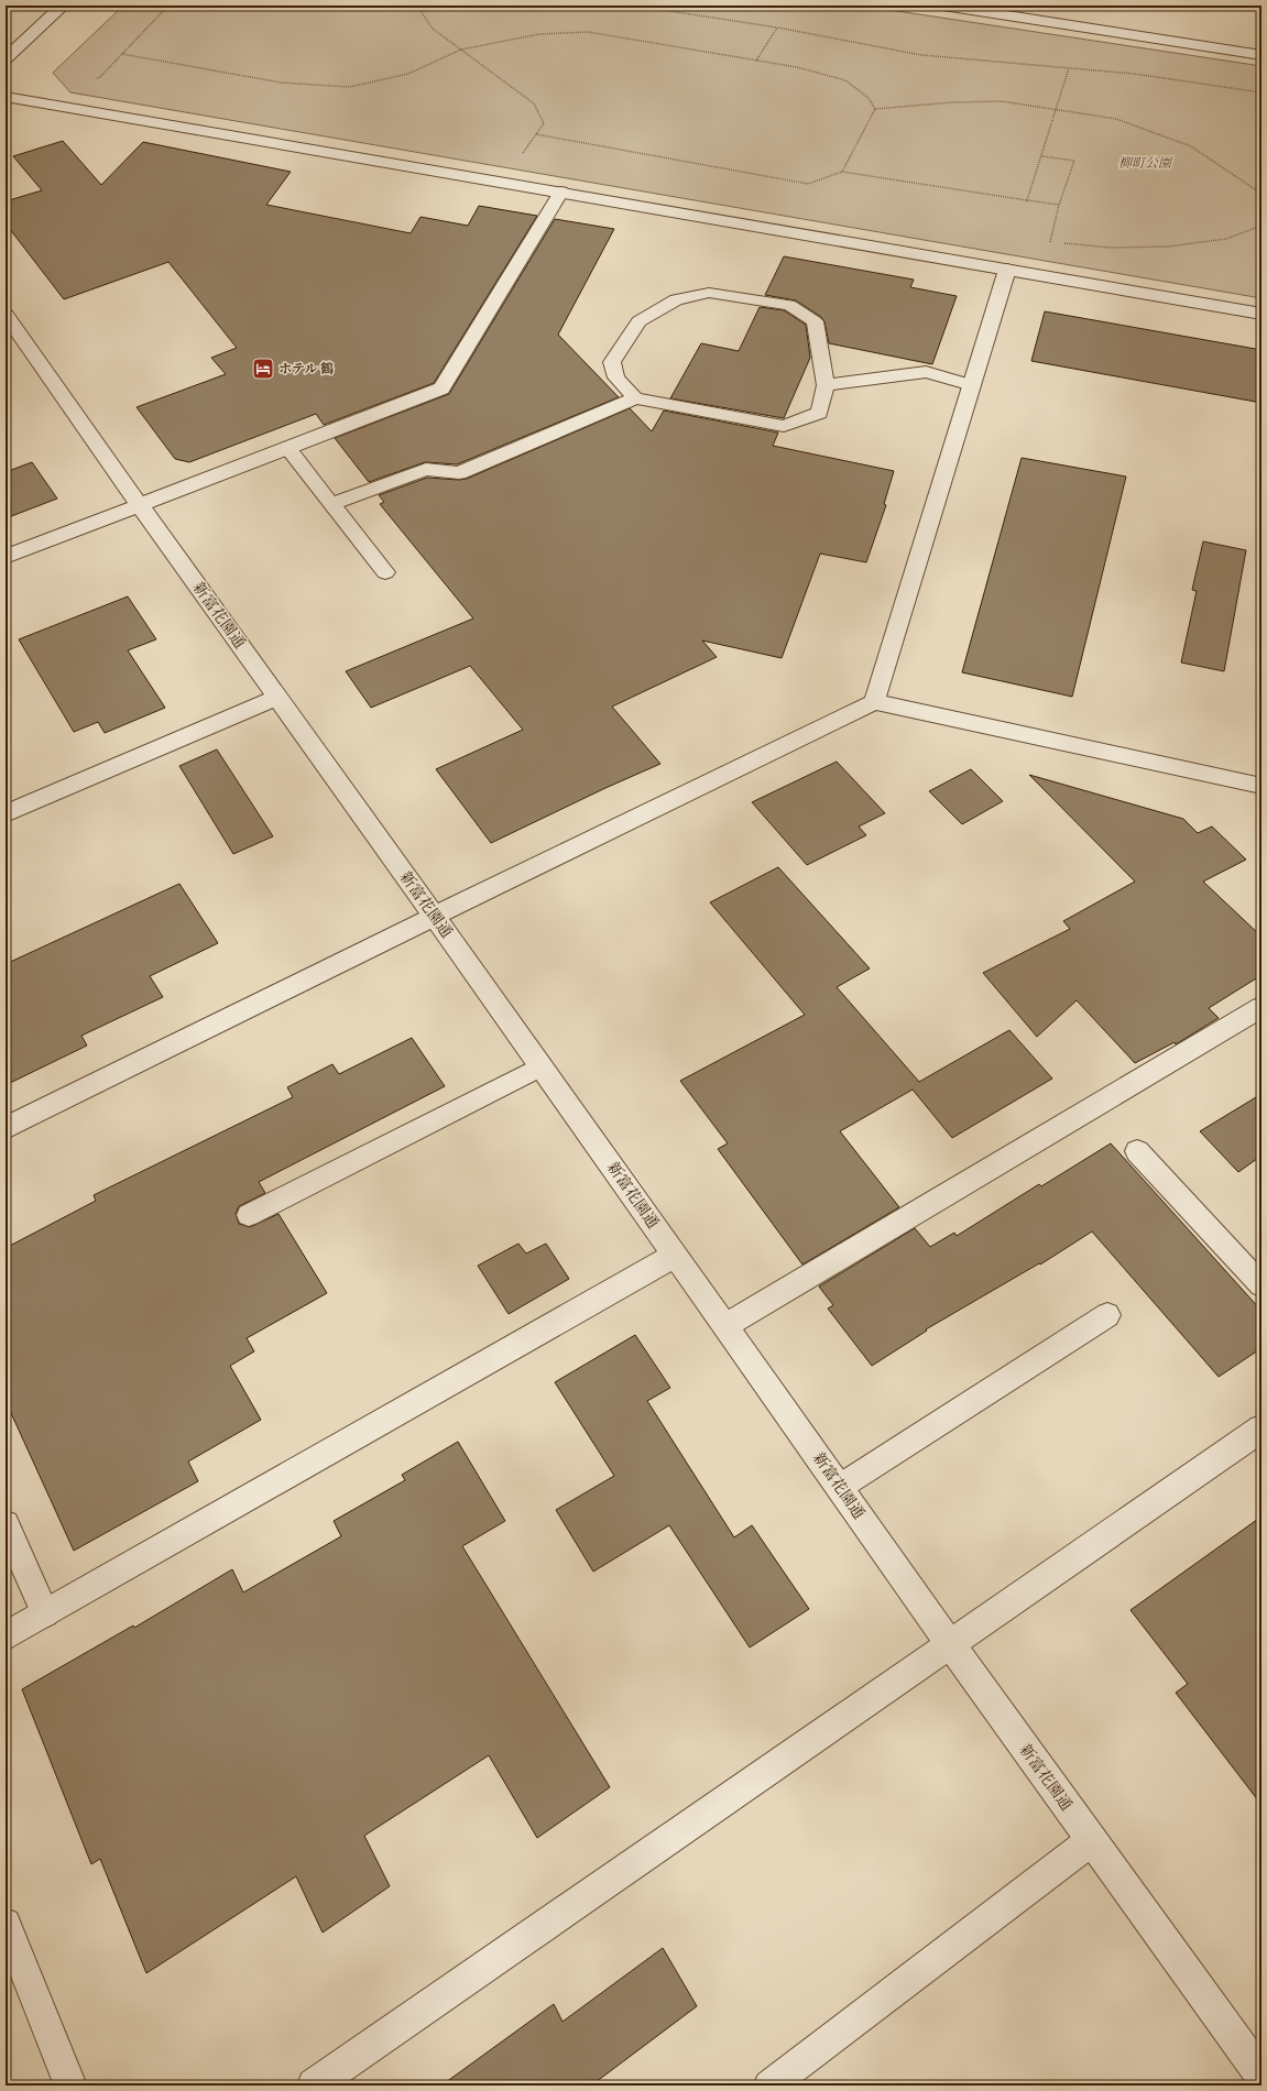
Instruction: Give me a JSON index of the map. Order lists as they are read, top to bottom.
{
  "streets": {
    "street": ["新富花園通"]
  },
  "parks": ["柳町公園"],
  "places": {
    "hotel": ["ホテル 鶴"]
  }
}
